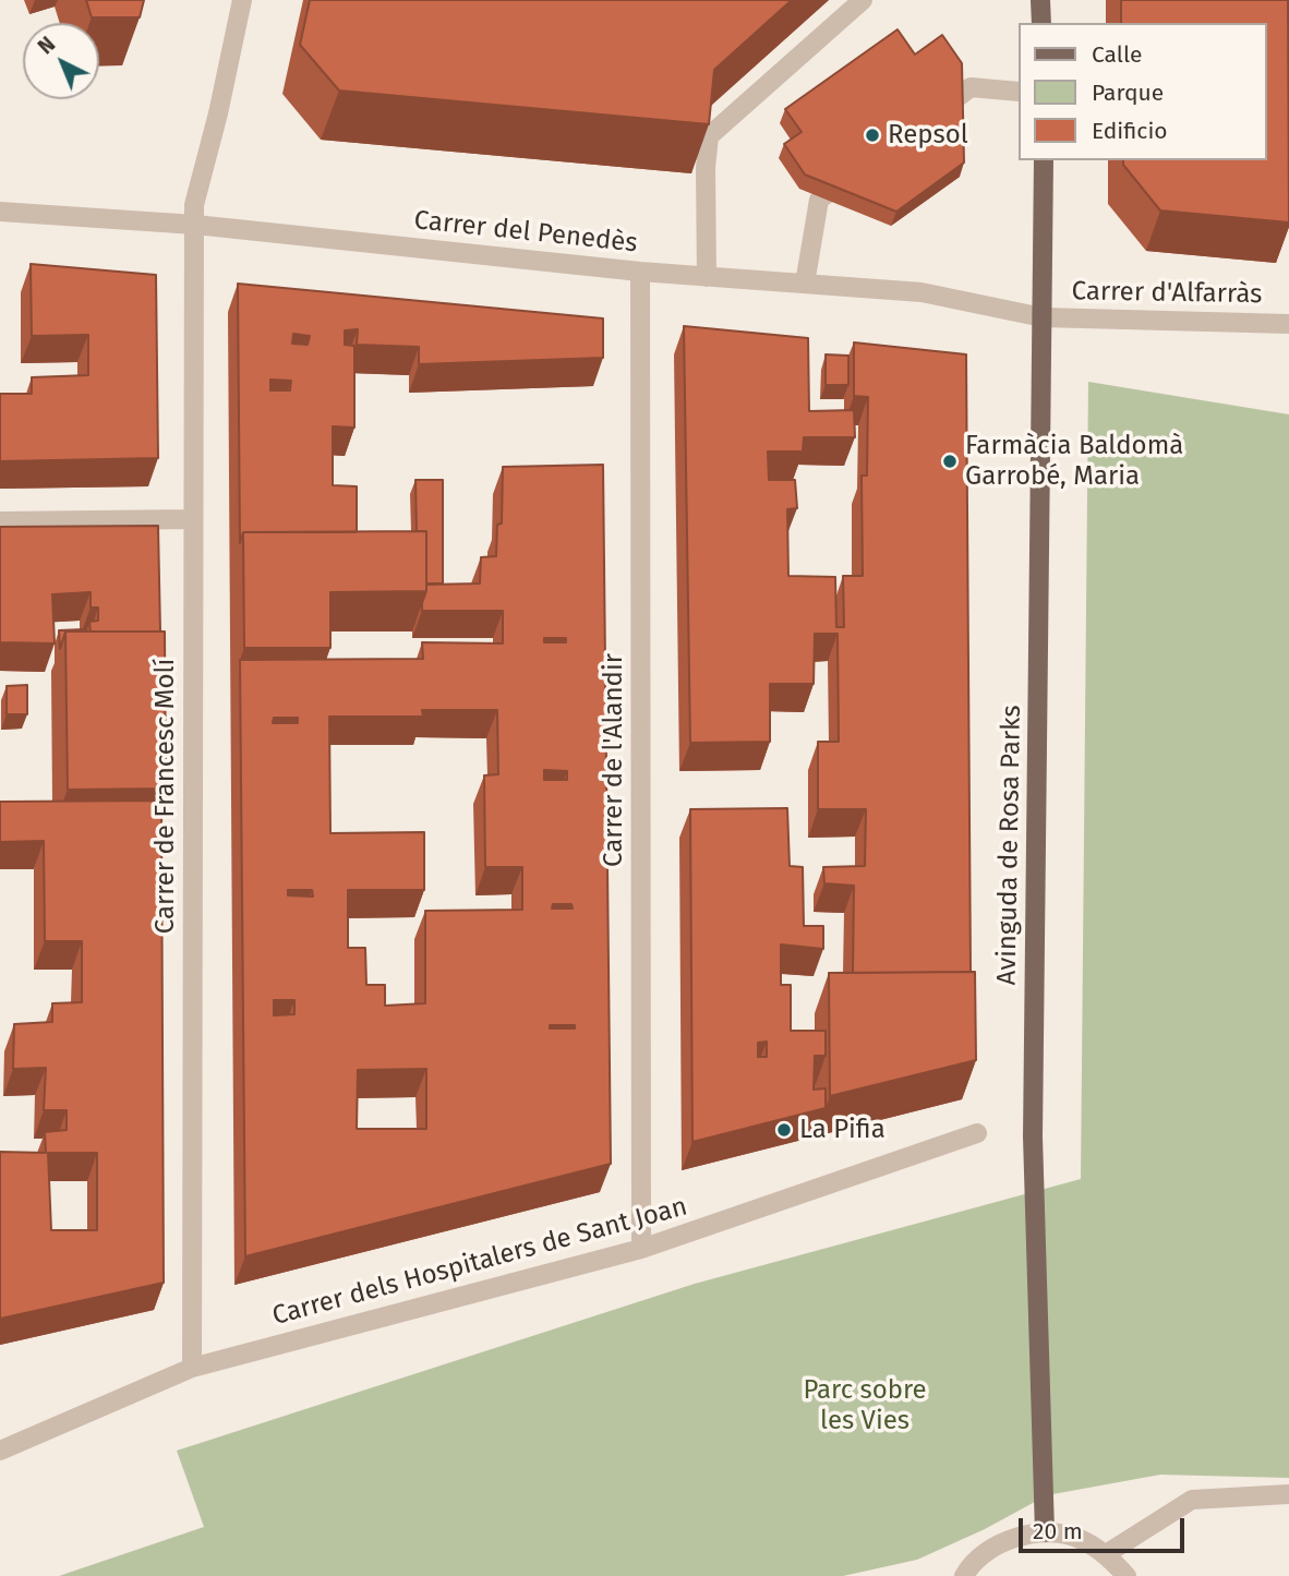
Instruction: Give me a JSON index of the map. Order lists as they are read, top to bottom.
{
  "streets": {
    "main road": ["Avinguda de Rosa Parks"],
    "street": [
      "Carrer del Penedès",
      "Carrer d'Alfarràs",
      "Carrer de l'Alandir",
      "Carrer de Francesc Molí",
      "Carrer dels Hospitalers de Sant Joan"
    ]
  },
  "crossings": [
    ["Carrer del Penedès", "Carrer d'Alfarràs"],
    ["Carrer del Penedès", "Carrer de l'Alandir"],
    ["Carrer del Penedès", "Carrer de Francesc Molí"],
    ["Carrer del Penedès", "Avinguda de Rosa Parks"],
    ["Carrer d'Alfarràs", "Avinguda de Rosa Parks"],
    ["Carrer de l'Alandir", "Carrer dels Hospitalers de Sant Joan"],
    ["Carrer de Francesc Molí", "Carrer dels Hospitalers de Sant Joan"]
  ],
  "parks": ["Parc sobre les Vies"],
  "places": ["Repsol", "Farmàcia Baldomà Garrobé, Maria", "La Pifia"],
  "legend": ["Calle", "Parque", "Edificio"],
  "scale_bar": "20 m",
  "north": "top left"
}
